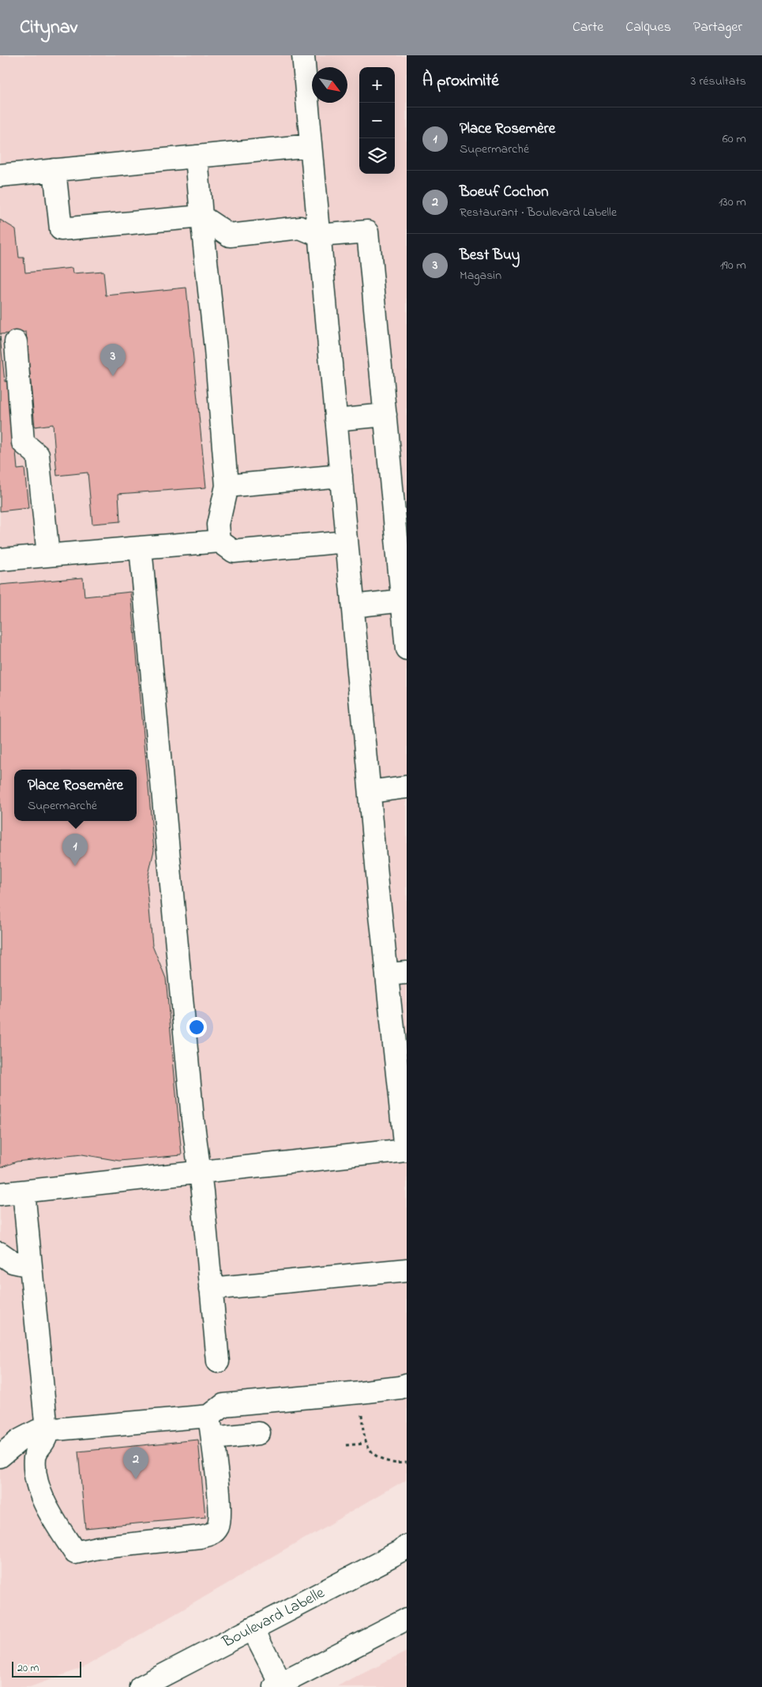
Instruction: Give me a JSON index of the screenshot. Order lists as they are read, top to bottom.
{
  "streets": {
    "main road": ["Boulevard Labelle"]
  },
  "scale_bar": "20 m",
  "north": "bottom right",
  "page": {
    "header": "Citynav",
    "nav": ["Carte", "Calques", "Partager"],
    "heading": ["À proximité", "3 résultats"],
    "map_buttons": ["+", "−"],
    "list": [
      {
        "mark": "1",
        "name": "Place Rosemère",
        "note": "Supermarché",
        "value": "60 m"
      },
      {
        "mark": "2",
        "name": "Boeuf Cochon",
        "note": "Restaurant · Boulevard Labelle",
        "value": "130 m"
      },
      {
        "mark": "3",
        "name": "Best Buy",
        "note": "Magasin",
        "value": "190 m"
      }
    ],
    "pins": ["3", "1", "2"],
    "popup": ["Place Rosemère", "Supermarché"],
    "scale": "20 m"
  }
}
